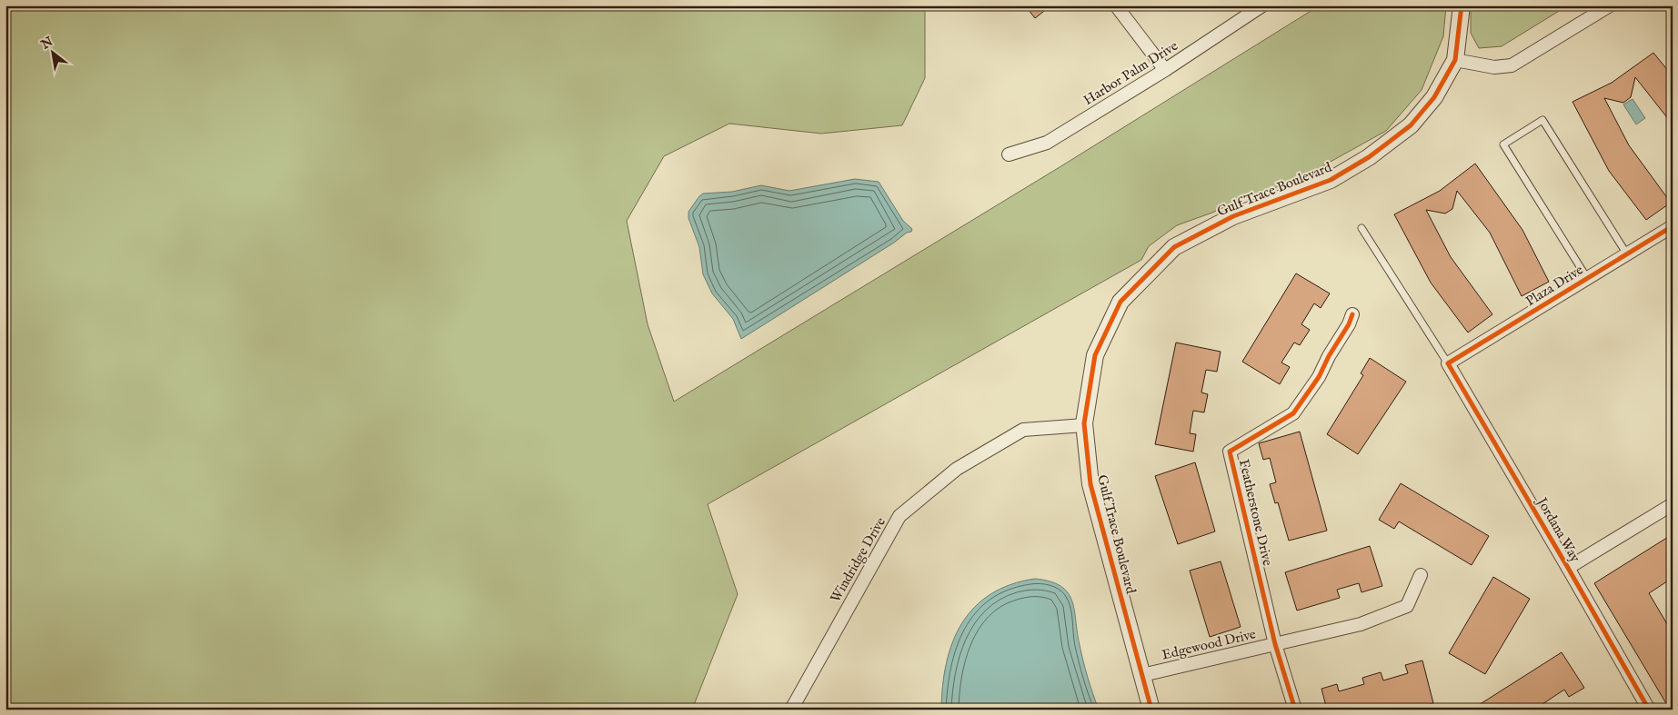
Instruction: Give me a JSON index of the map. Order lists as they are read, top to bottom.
{
  "streets": {
    "street": [
      "Harbor Palm Drive",
      "Gulf Trace Boulevard",
      "Plaza Drive",
      "Featherstone Drive",
      "Jordana Way",
      "Windridge Drive",
      "Edgewood Drive"
    ]
  },
  "crossings": [
    ["Gulf Trace Boulevard", "Windridge Drive"],
    ["Gulf Trace Boulevard", "Edgewood Drive"],
    ["Plaza Drive", "Jordana Way"],
    ["Featherstone Drive", "Edgewood Drive"]
  ],
  "north": "top left"
}
